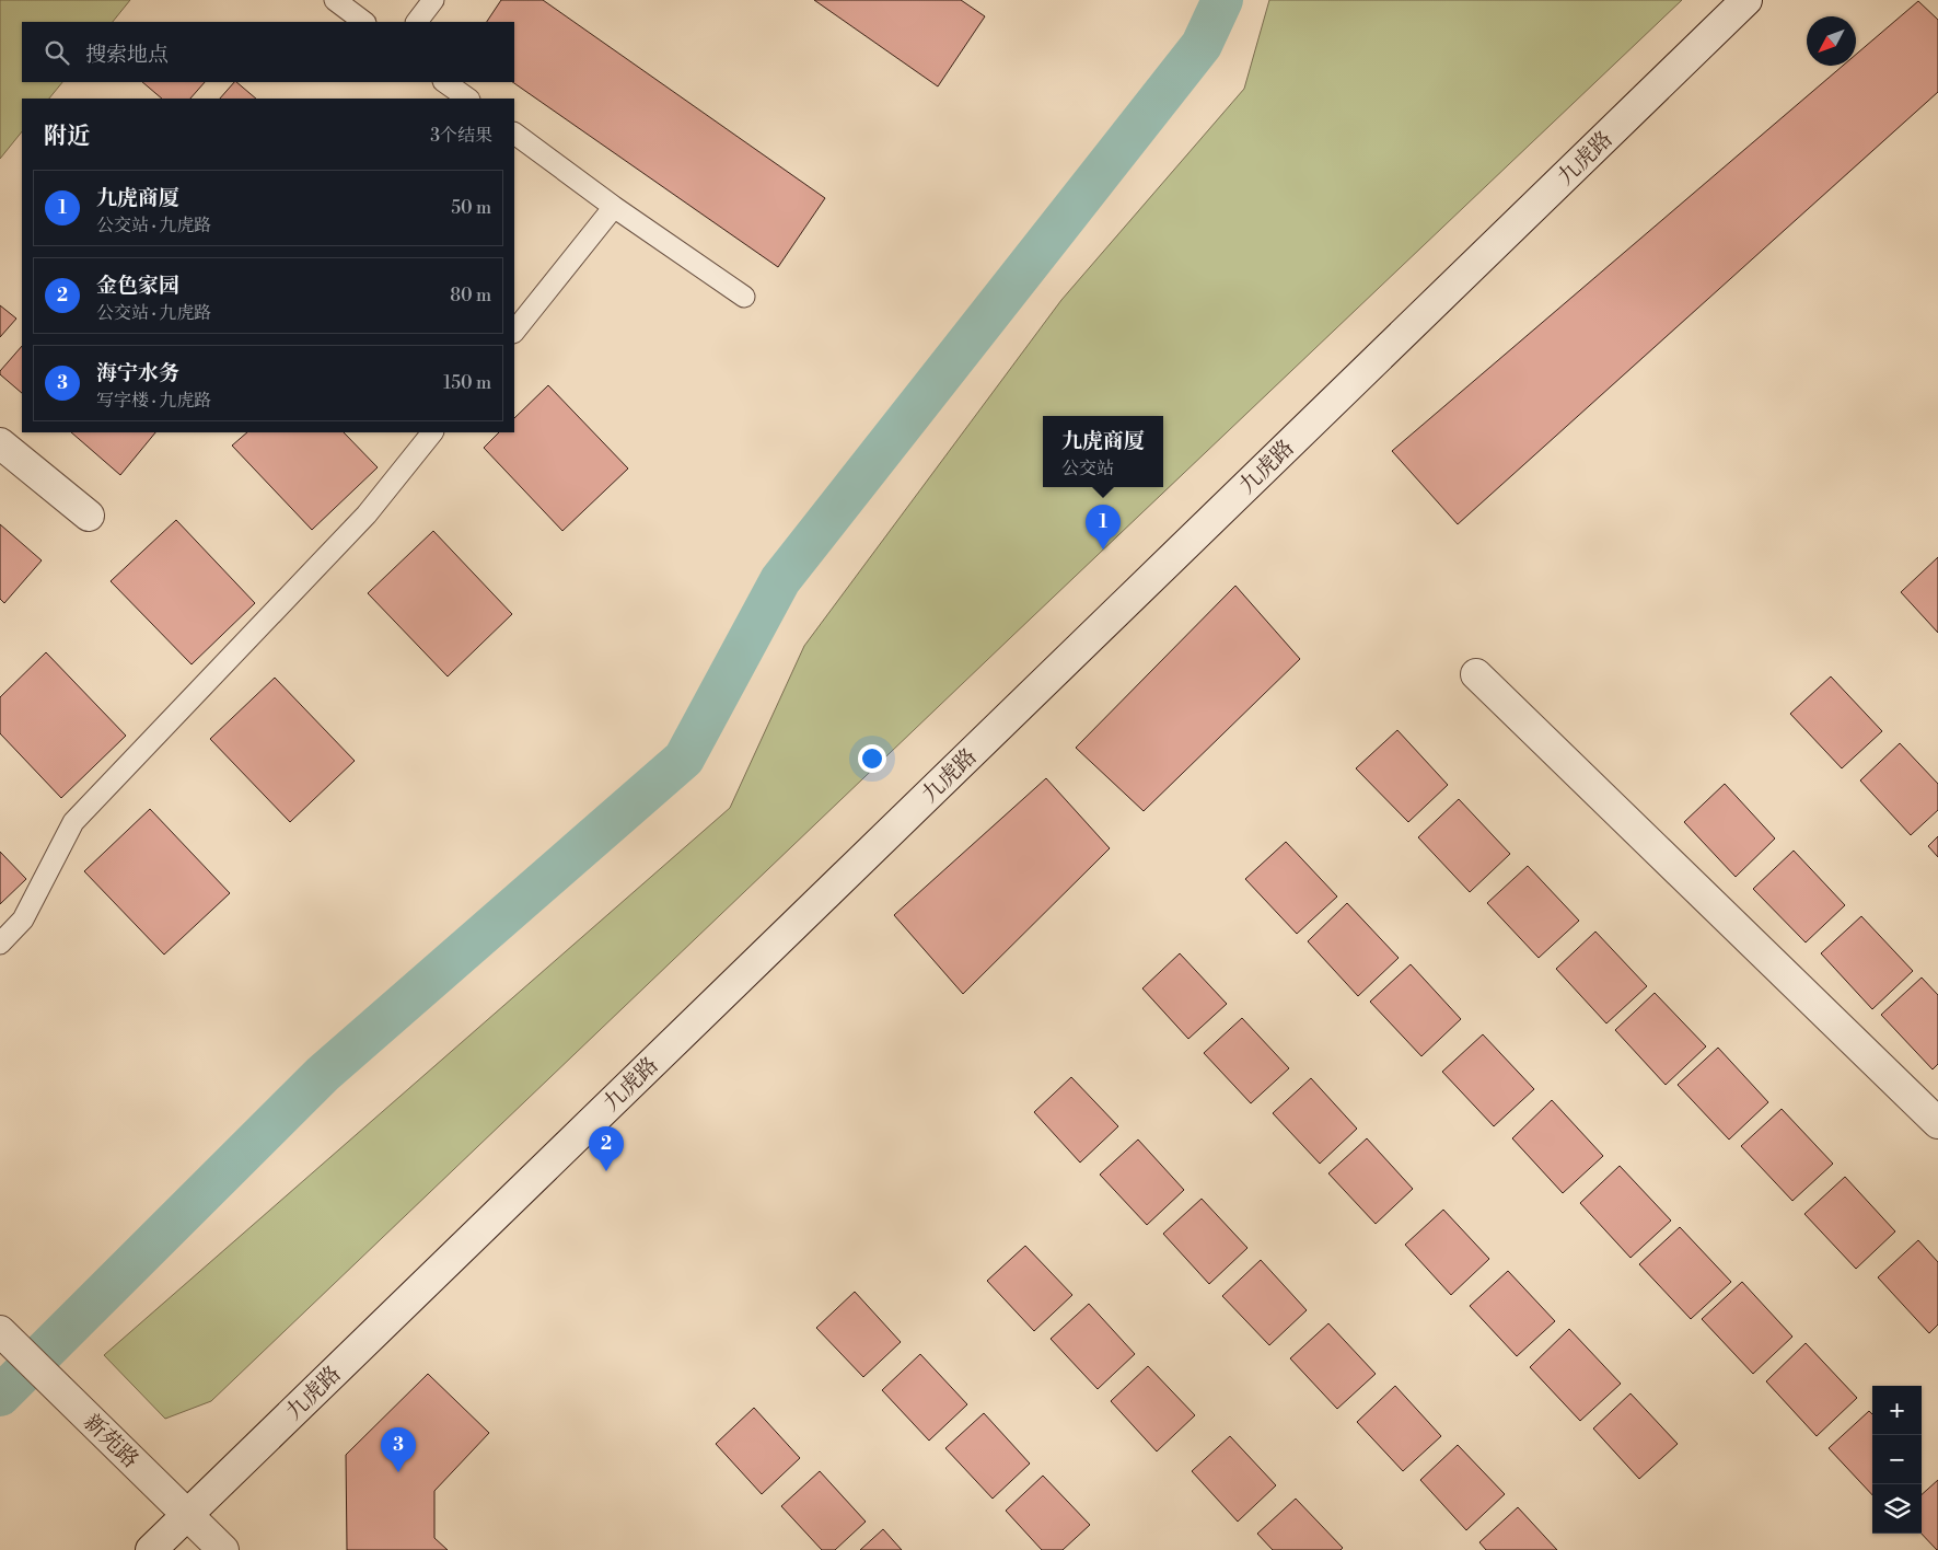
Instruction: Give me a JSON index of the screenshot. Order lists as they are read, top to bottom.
{
  "streets": {
    "street": ["九虎路", "新苑路"]
  },
  "crossings": [
    ["九虎路", "新苑路"]
  ],
  "north": "bottom left",
  "page": {
    "search": "搜索地点",
    "heading": ["附近", "3个结果"],
    "list": [
      {
        "mark": "1",
        "name": "九虎商厦",
        "note": "公交站 · 九虎路",
        "value": "50 m"
      },
      {
        "mark": "2",
        "name": "金色家园",
        "note": "公交站 · 九虎路",
        "value": "80 m"
      },
      {
        "mark": "3",
        "name": "海宁水务",
        "note": "写字楼 · 九虎路",
        "value": "150 m"
      }
    ],
    "popup": ["九虎商厦", "公交站"],
    "pins": ["1", "2", "3"],
    "map_buttons": ["+", "−"]
  }
}
